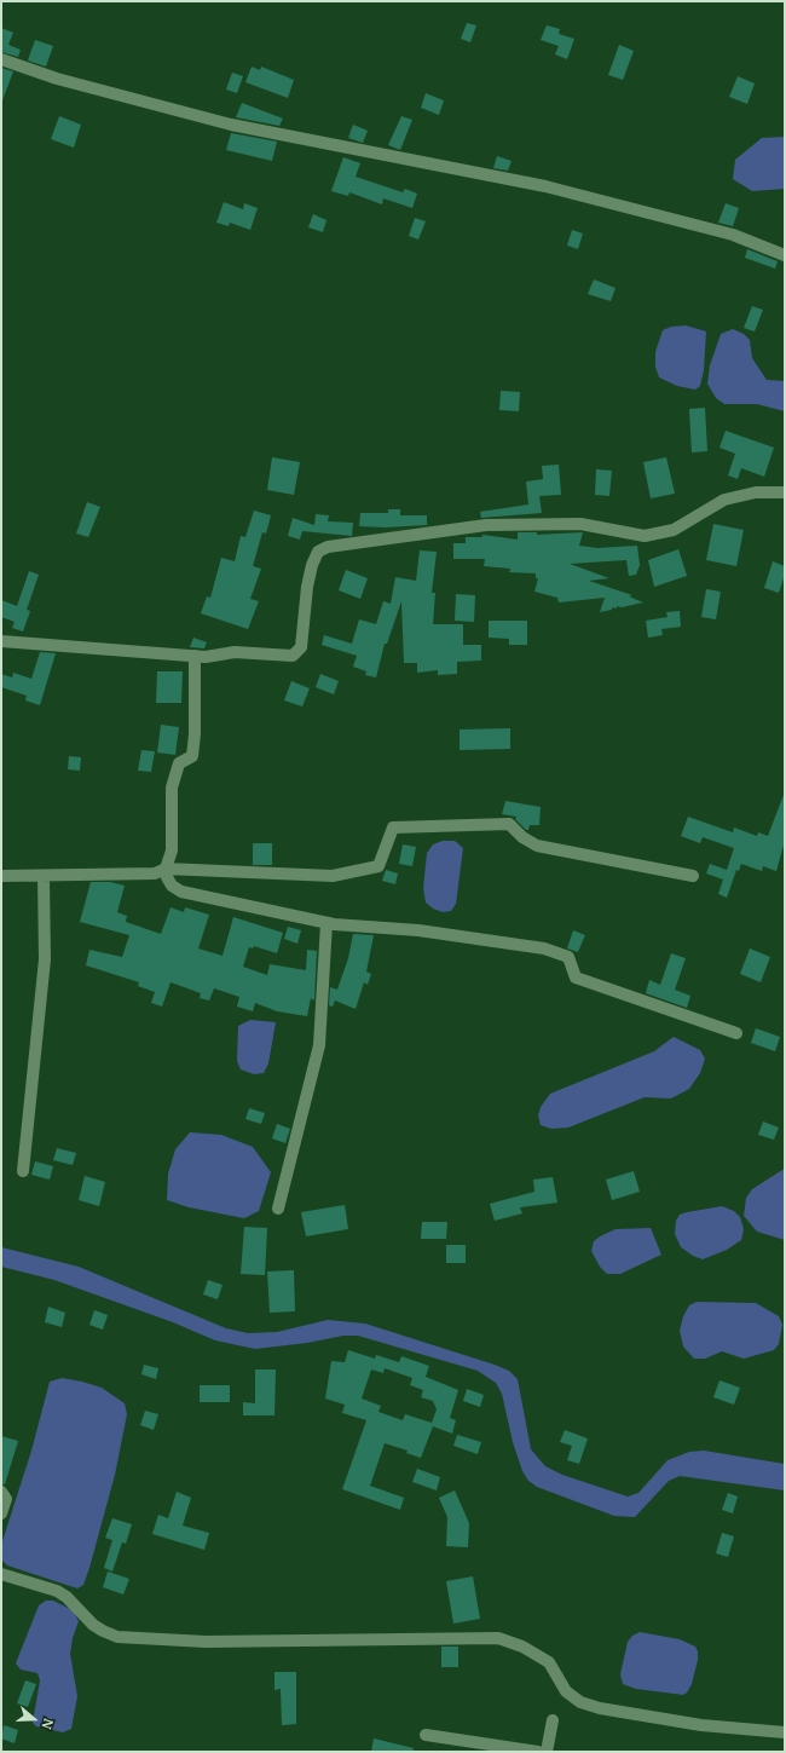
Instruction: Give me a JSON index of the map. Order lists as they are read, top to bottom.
{
  "north": "right"
}
